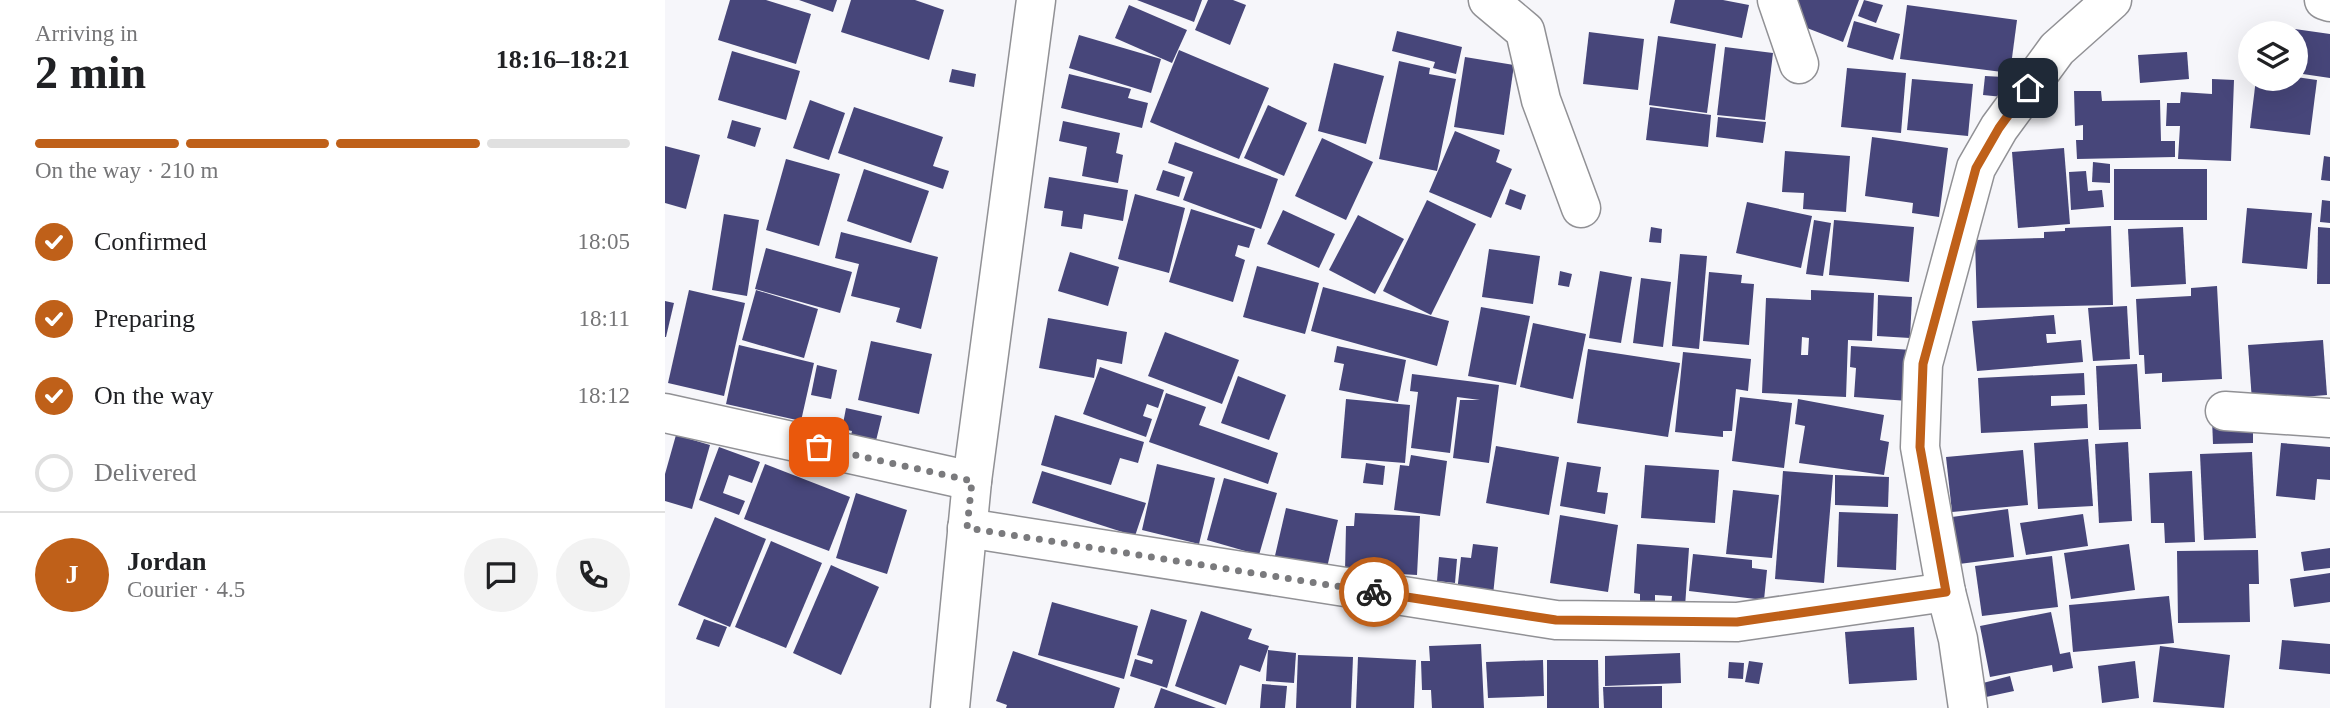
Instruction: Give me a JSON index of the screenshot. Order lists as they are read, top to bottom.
{
  "page": {
    "heading": ["2 min", "Arriving in", "18:16–18:21"],
    "panel": ["Jordan", "Courier · 4.5"],
    "bar": "On the way · 210 m",
    "list": [
      ["Confirmed", "18:05"],
      ["Preparing", "18:11"],
      ["On the way", "18:12"],
      "Delivered"
    ],
    "round": "J"
  }
}
